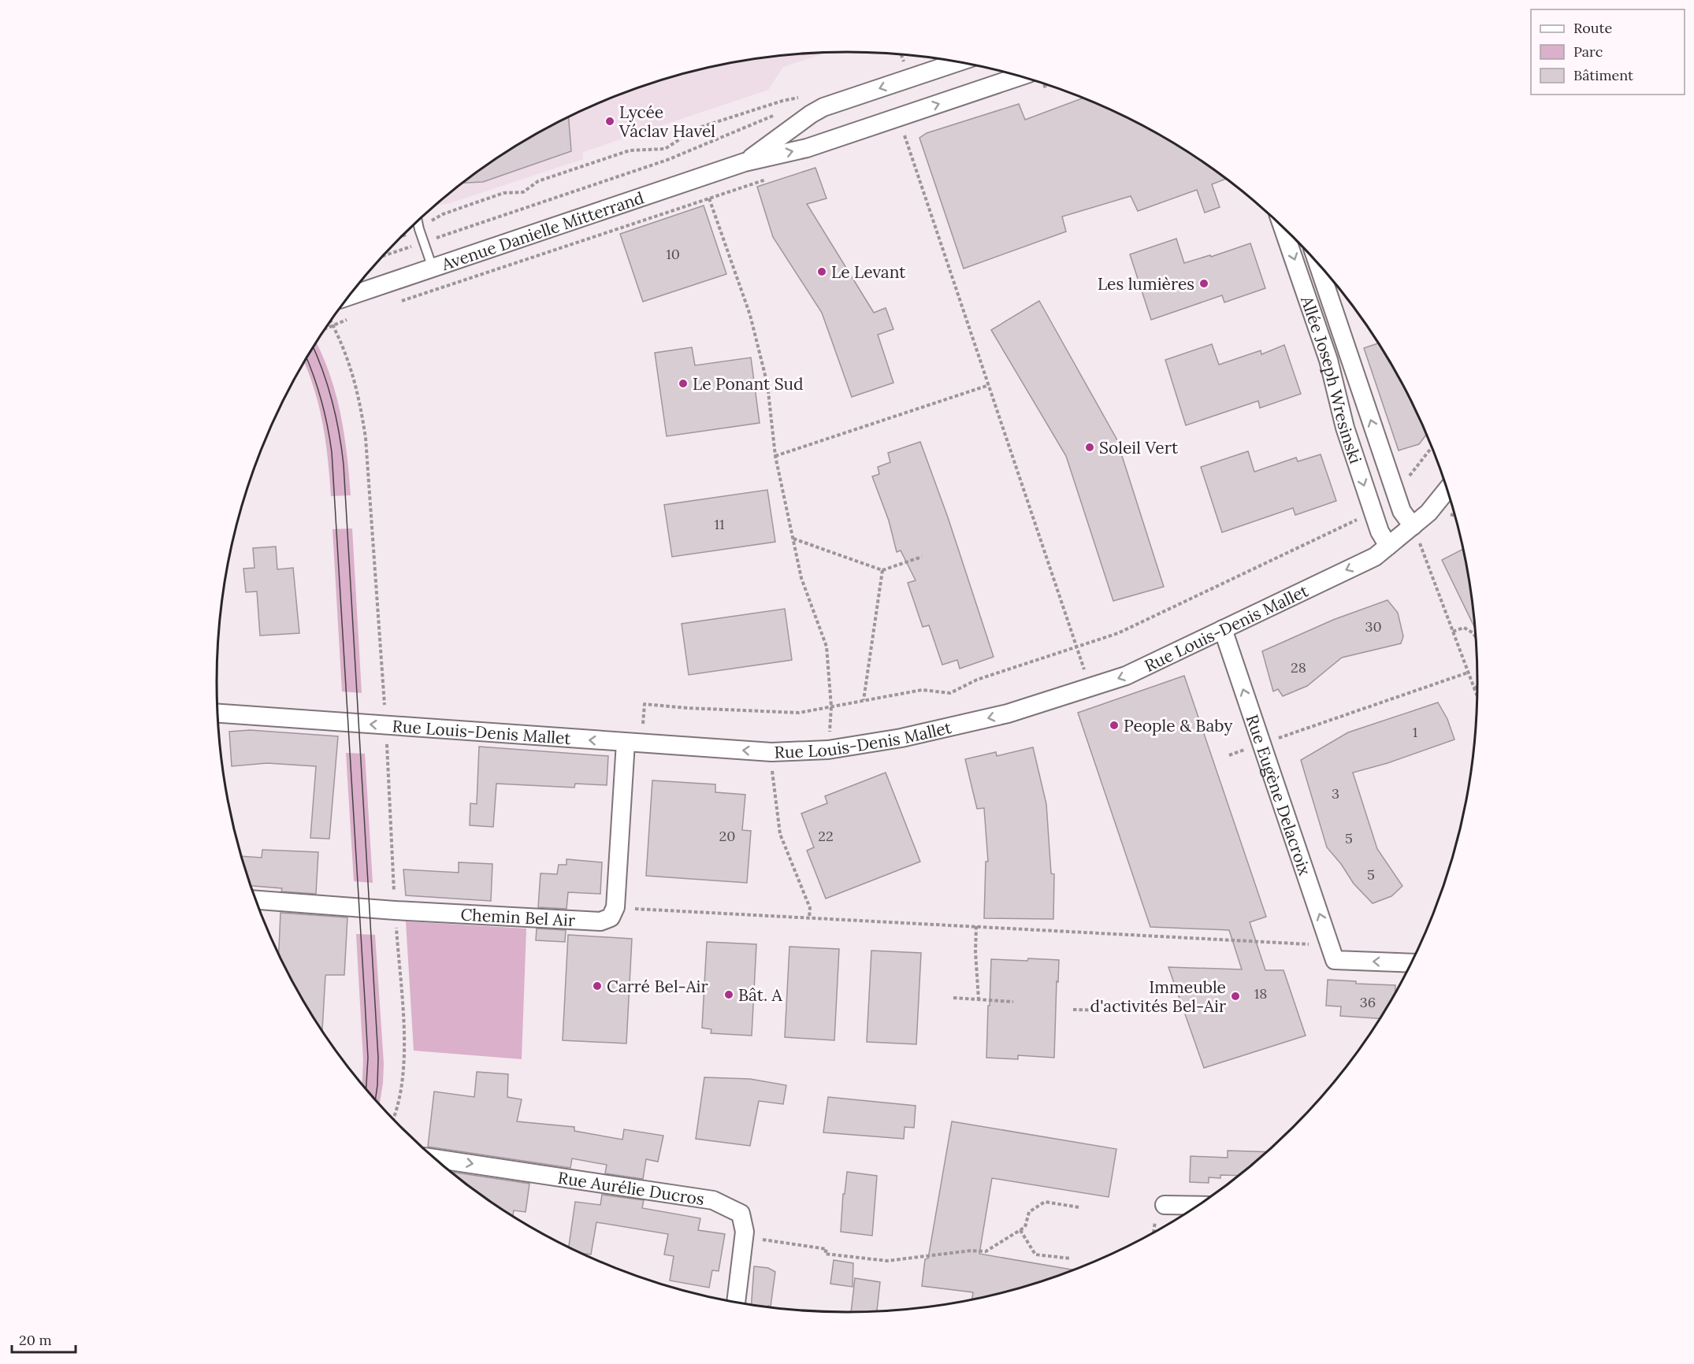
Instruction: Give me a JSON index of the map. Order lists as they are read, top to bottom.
{
  "streets": {
    "street": [
      "Avenue Danielle Mitterrand",
      "Allée Joseph Wresinski",
      "Rue Louis-Denis Mallet",
      "Rue Eugène Delacroix",
      "Chemin Bel Air",
      "Rue Aurélie Ducros"
    ]
  },
  "crossings": [
    ["Allée Joseph Wresinski", "Rue Louis-Denis Mallet"],
    ["Rue Louis-Denis Mallet", "Rue Eugène Delacroix"]
  ],
  "one_way": ["Rue Louis-Denis Mallet", "Rue Eugène Delacroix", "Rue Aurélie Ducros"],
  "places": [
    "Lycée Václav Havel",
    "Le Levant",
    "Les lumières",
    "Le Ponant Sud",
    "Soleil Vert",
    "People & Baby",
    "Carré Bel-Air",
    "Bât. A",
    "Immeuble d'activités Bel-Air"
  ],
  "house_numbers": [
    "10",
    "11",
    "30",
    "28",
    "1",
    "3",
    "20",
    "22",
    "5",
    "5",
    "18",
    "36"
  ],
  "legend": ["Route", "Parc", "Bâtiment"],
  "scale_bar": "20 m"
}
